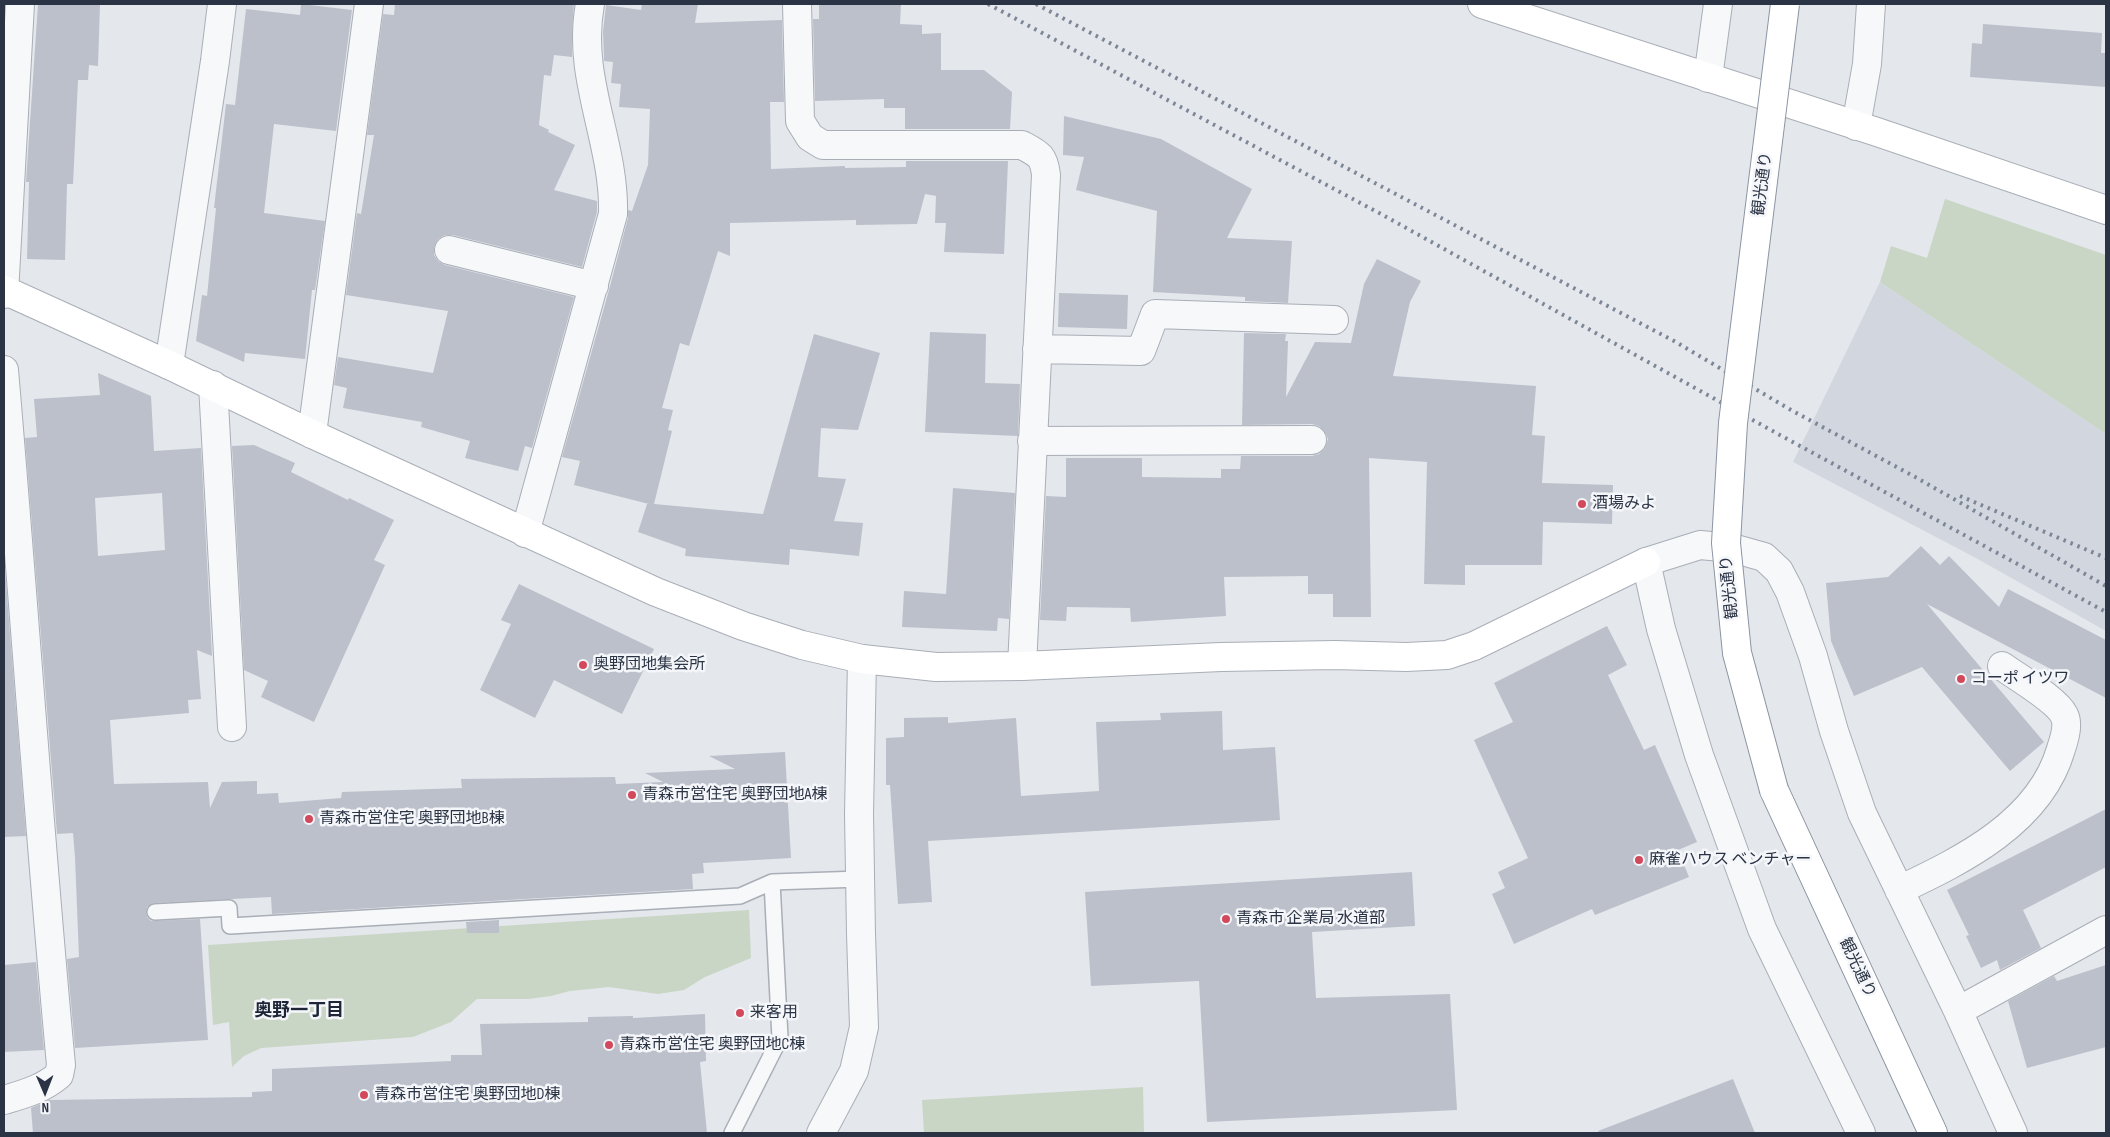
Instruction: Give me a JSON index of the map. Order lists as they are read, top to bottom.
{
  "streets": {
    "main road": ["観光通り"]
  },
  "districts": ["奥野一丁目"],
  "places": [
    "酒場みよ",
    "奥野団地集会所",
    "コーポ イツワ",
    "青森市営住宅 奥野団地A棟",
    "青森市営住宅 奥野団地B棟",
    "麻雀ハウス ベンチャー",
    "青森市 企業局 水道部",
    "来客用",
    "青森市営住宅 奥野団地C棟",
    "青森市営住宅 奥野団地D棟"
  ],
  "north": "bottom"
}
